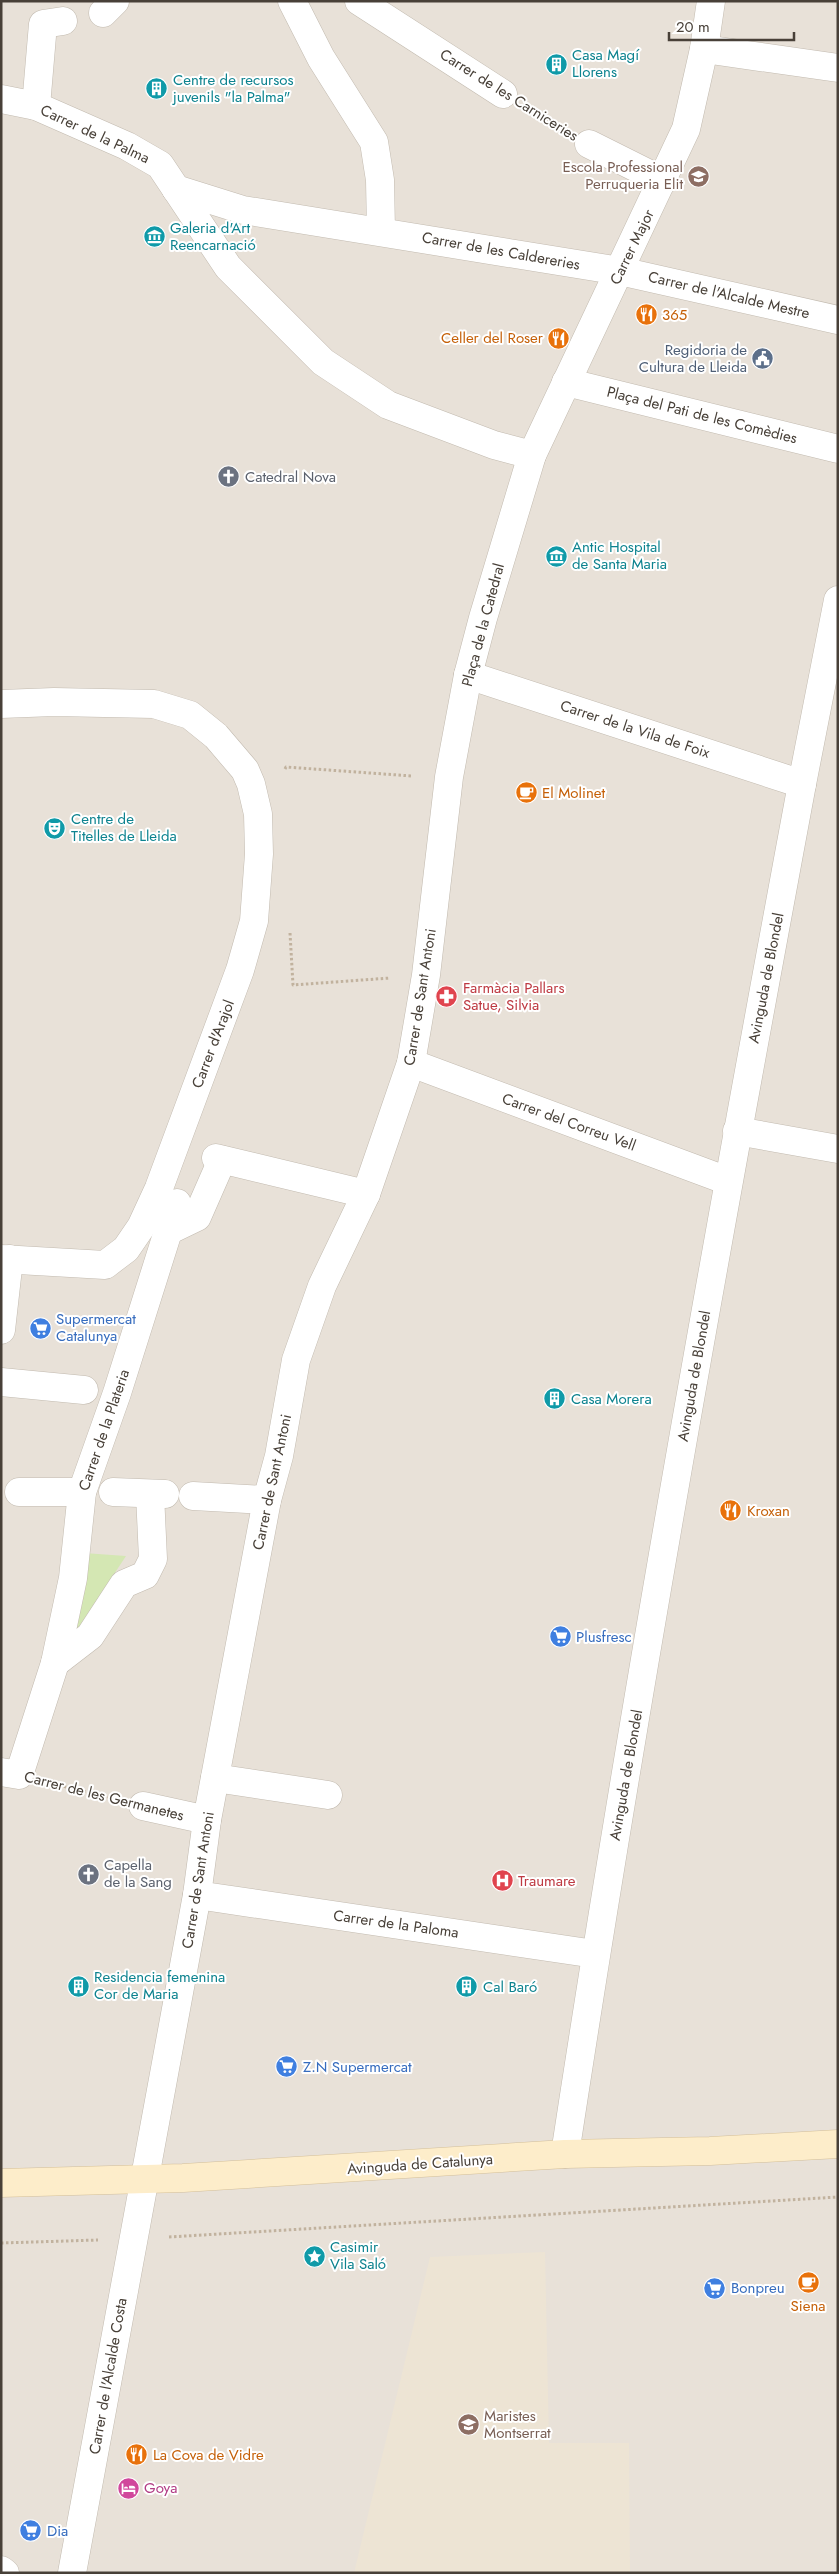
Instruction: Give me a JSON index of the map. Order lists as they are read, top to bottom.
{
  "streets": {
    "main road": ["Avinguda de Catalunya"],
    "street": [
      "Carrer de les Carniceries",
      "Carrer de la Palma",
      "Carrer Major",
      "Carrer de les Caldereries",
      "Carrer de l'Alcalde Mestre",
      "Plaça del Pati de les Comèdies",
      "Plaça de la Catedral",
      "Carrer de la Vila de Foix",
      "Avinguda de Blondel",
      "Carrer de Sant Antoni",
      "Carrer d'Arajol",
      "Carrer del Correu Vell",
      "Carrer de la Plateria",
      "Carrer de les Germanetes",
      "Carrer de la Paloma",
      "Carrer de l'Alcalde Costa"
    ]
  },
  "crossings": [
    ["Carrer de les Carniceries", "Carrer Major"],
    ["Carrer de la Palma", "Carrer Major"],
    ["Carrer de la Palma", "Carrer de les Caldereries"],
    ["Carrer de la Palma", "Plaça de la Catedral"],
    ["Carrer Major", "Carrer de les Caldereries"],
    ["Carrer Major", "Carrer de l'Alcalde Mestre"],
    ["Carrer Major", "Plaça del Pati de les Comèdies"],
    ["Carrer Major", "Plaça de la Catedral"],
    ["Carrer de les Caldereries", "Carrer de l'Alcalde Mestre"],
    ["Plaça de la Catedral", "Carrer de la Vila de Foix"],
    ["Plaça de la Catedral", "Carrer de Sant Antoni"],
    ["Carrer de la Vila de Foix", "Avinguda de Blondel"],
    ["Avinguda de Blondel", "Carrer del Correu Vell"],
    ["Avinguda de Blondel", "Carrer de la Paloma"],
    ["Avinguda de Blondel", "Avinguda de Catalunya"],
    ["Carrer de Sant Antoni", "Carrer del Correu Vell"],
    ["Carrer de Sant Antoni", "Carrer de les Germanetes"],
    ["Carrer de Sant Antoni", "Carrer de la Paloma"],
    ["Carrer de Sant Antoni", "Avinguda de Catalunya"],
    ["Carrer de Sant Antoni", "Carrer de l'Alcalde Costa"],
    ["Carrer de la Plateria", "Carrer de les Germanetes"],
    ["Avinguda de Catalunya", "Carrer de l'Alcalde Costa"]
  ],
  "places": {
    "building": [
      "Casa Magí Llorens",
      "Centre de recursos juvenils \"la Palma\"",
      "Casa Morera",
      "Residencia femenina Cor de Maria",
      "Cal Baró"
    ],
    "school or university": ["Escola Professional Perruqueria Elit", "Maristes Montserrat"],
    "museum": ["Galeria d'Art Reencarnació", "Antic Hospital de Santa Maria"],
    "restaurant": [
      "365",
      "Celler del Roser",
      "Kroxan",
      "La Cova de Vidre"
    ],
    "public building": ["Regidoria de Cultura de Lleida"],
    "church": ["Catedral Nova", "Capella de la Sang"],
    "cafe": ["El Molinet", "Siena"],
    "theatre": ["Centre de Titelles de Lleida"],
    "pharmacy": ["Farmàcia Pallars Satue, Silvia"],
    "supermarket": [
      "Supermercat Catalunya",
      "Plusfresc",
      "Z.N Supermercat",
      "Bonpreu",
      "Dia"
    ],
    "hospital": ["Traumare"],
    "place": ["Casimir Vila Saló"],
    "hotel": ["Goya"]
  },
  "scale_bar": "20 m"
}
